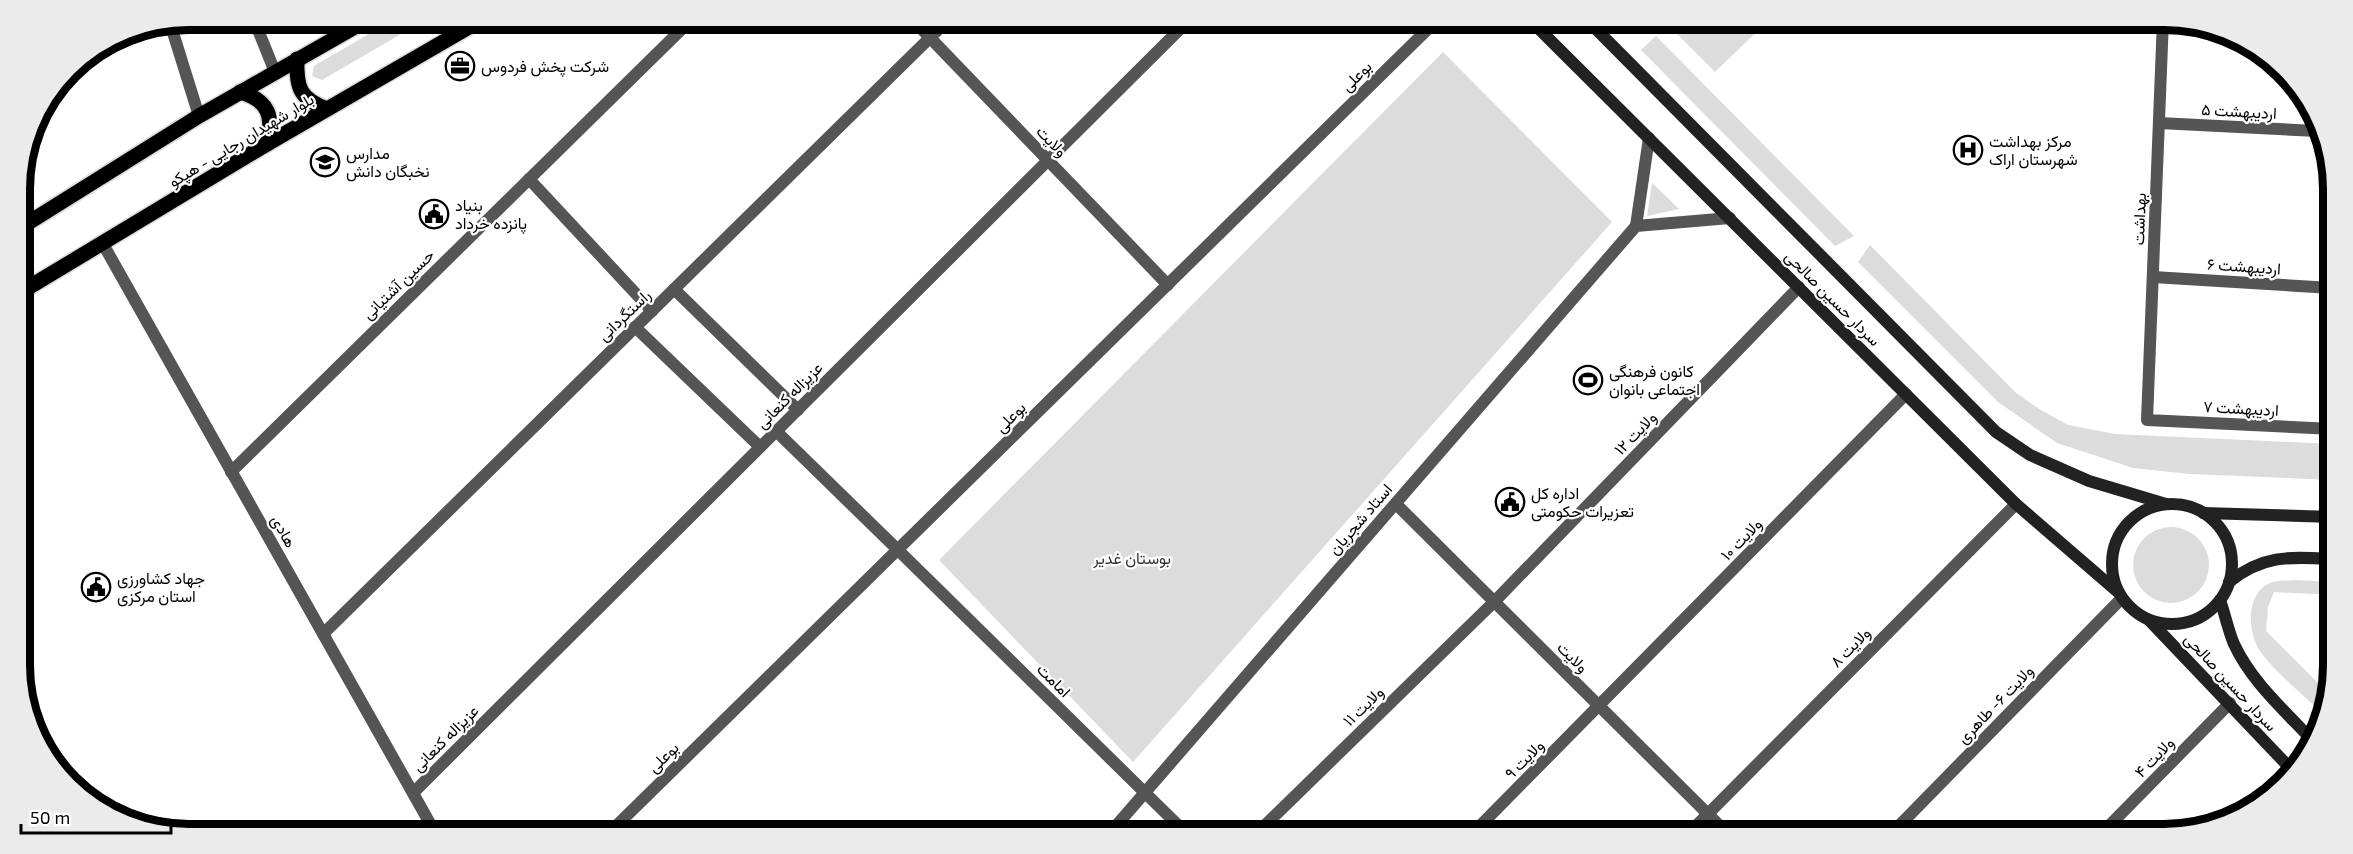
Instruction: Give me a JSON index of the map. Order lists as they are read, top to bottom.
{
  "streets": {
    "main road": ["بلوار شهیدان رجایی - هپکو", "سردار حسین صالحی"],
    "street": [
      "بوعلی",
      "اردیبهشت ۵",
      "ولایت",
      "بهداشت",
      "اردیبهشت ۶",
      "حسین آشتیانی",
      "راستگردانی",
      "عزیزاله کنعانی",
      "اردیبهشت ۷",
      "ولایت ۱۲",
      "استاد شجریان",
      "هادی",
      "ولایت ۱۰",
      "ولایت ۸",
      "امامت",
      "ولایت ۶- طاهری",
      "ولایت ۱۱",
      "ولایت ۴",
      "ولایت ۹"
    ]
  },
  "crossings": [
    ["بوعلی", "ولایت"],
    ["بوعلی", "امامت"],
    ["اردیبهشت ۵", "بهداشت"],
    ["بلوار شهیدان رجایی - هپکو", "هادی"],
    ["ولایت", "راستگردانی"],
    ["ولایت", "عزیزاله کنعانی"],
    ["ولایت", "ولایت ۱۲"],
    ["ولایت", "استاد شجریان"],
    ["ولایت", "ولایت ۱۰"],
    ["ولایت", "ولایت ۸"],
    ["ولایت", "ولایت ۱۱"],
    ["ولایت", "ولایت ۹"],
    ["بهداشت", "اردیبهشت ۶"],
    ["بهداشت", "اردیبهشت ۷"],
    ["حسین آشتیانی", "هادی"],
    ["سردار حسین صالحی", "ولایت ۱۲"],
    ["سردار حسین صالحی", "ولایت ۱۰"],
    ["سردار حسین صالحی", "ولایت ۸"],
    ["سردار حسین صالحی", "ولایت ۶- طاهری"],
    ["سردار حسین صالحی", "ولایت ۴"],
    ["راستگردانی", "هادی"],
    ["عزیزاله کنعانی", "هادی"],
    ["عزیزاله کنعانی", "امامت"],
    ["ولایت ۱۲", "ولایت ۱۱"],
    ["استاد شجریان", "امامت"],
    ["ولایت ۱۰", "ولایت ۹"]
  ],
  "parks": ["بوستان غدیر"],
  "places": {
    "office": ["شرکت پخش فردوس"],
    "hospital": ["مرکز بهداشت شهرستان اراک"],
    "school or university": ["مدارس نخبگان دانش"],
    "public building": ["بنیاد پانزده خرداد", "اداره کل تعزیرات حکومتی", "جهاد کشاورزی استان مرکزی"],
    "sports": ["کانون فرهنگی اجتماعی بانوان"]
  },
  "scale_bar": "50 m"
}
